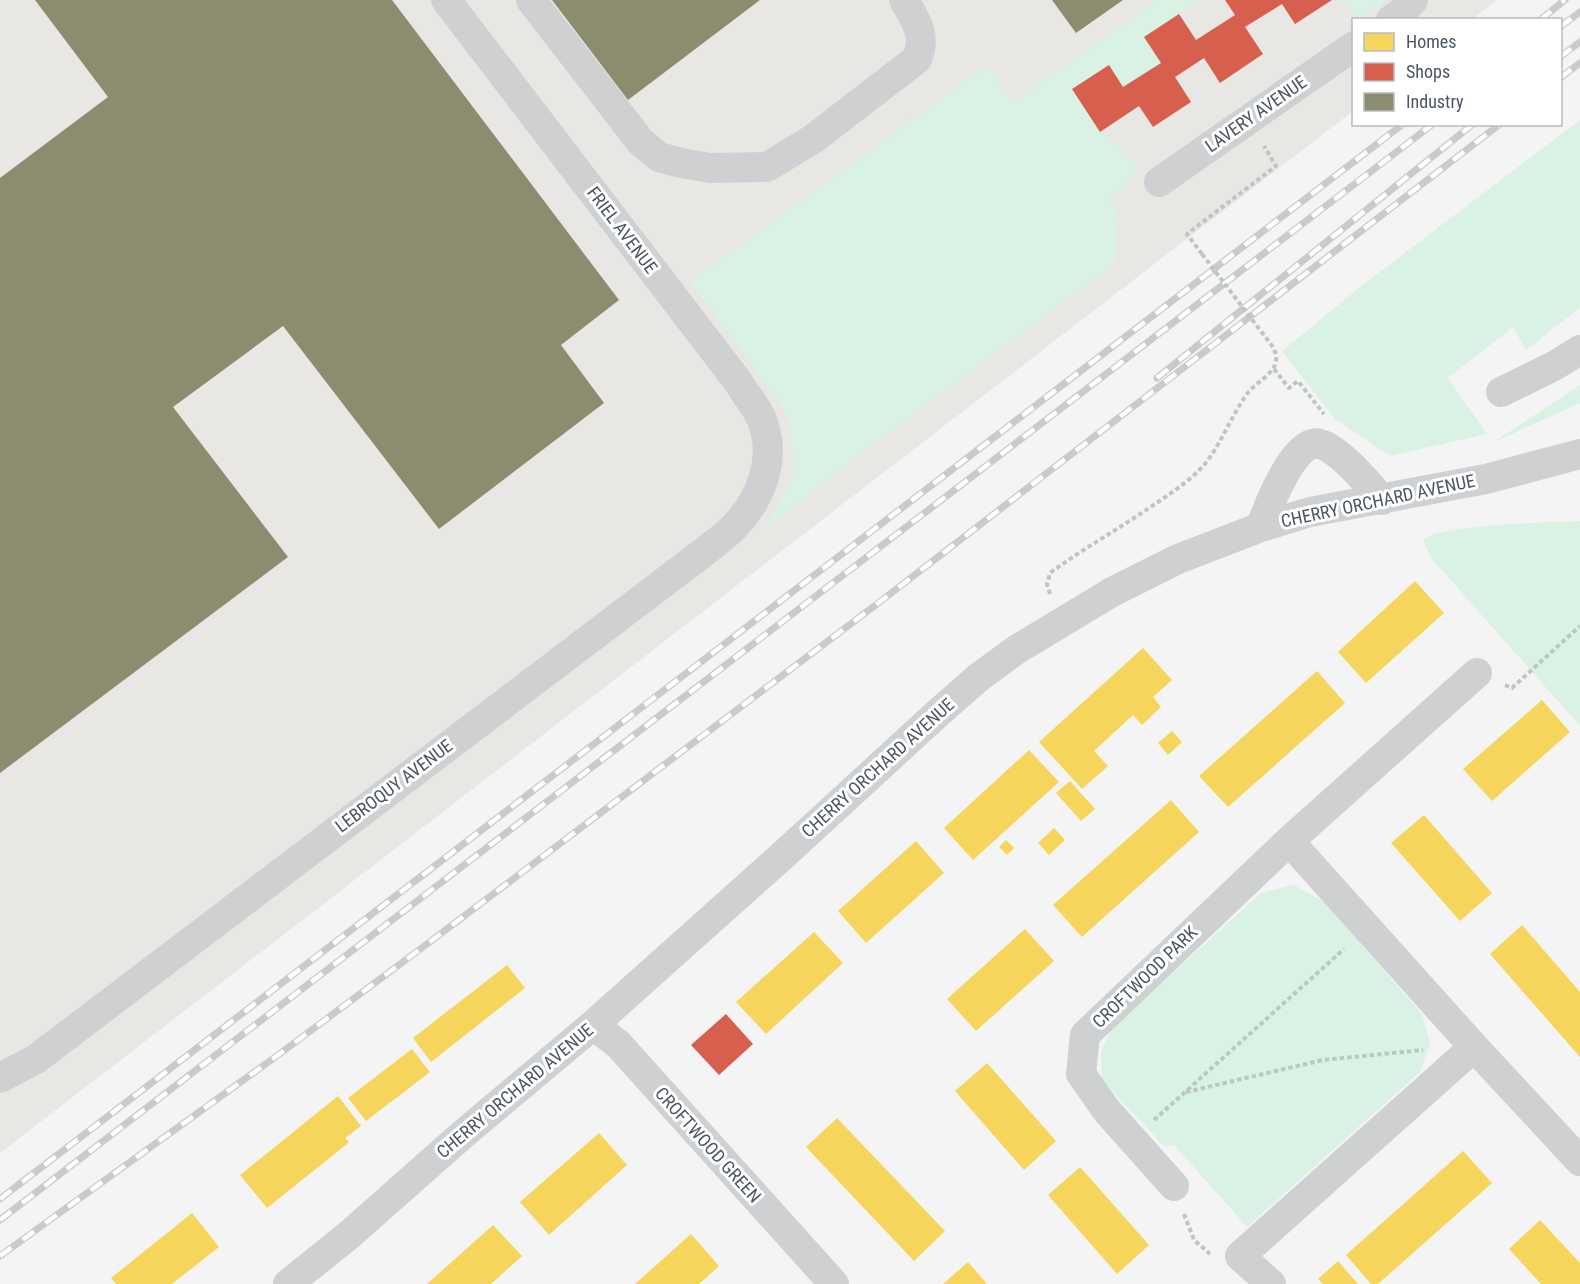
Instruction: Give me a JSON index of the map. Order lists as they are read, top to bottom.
{
  "streets": {
    "street": [
      "LAVERY AVENUE",
      "FRIEL AVENUE",
      "CHERRY ORCHARD AVENUE",
      "LEBROQUY AVENUE",
      "CROFTWOOD PARK",
      "CROFTWOOD GREEN"
    ]
  },
  "crossings": [
    ["FRIEL AVENUE", "LEBROQUY AVENUE"],
    ["CHERRY ORCHARD AVENUE", "CROFTWOOD GREEN"]
  ],
  "legend": ["Homes", "Shops", "Industry"]
}
